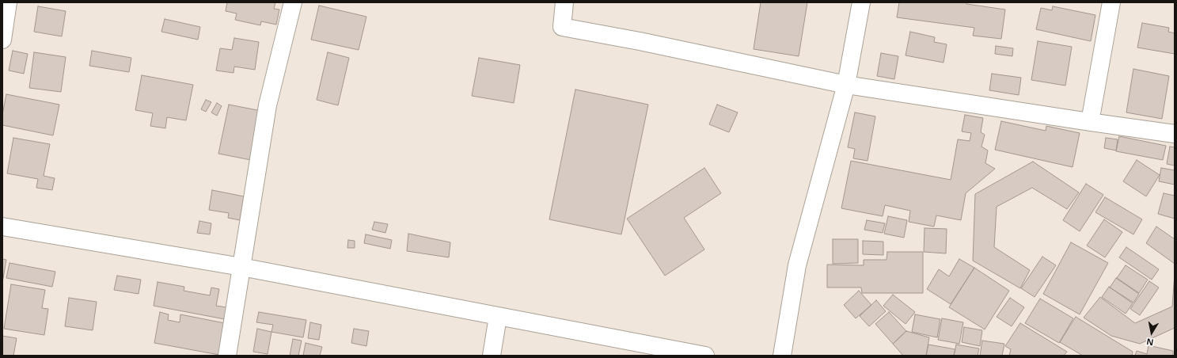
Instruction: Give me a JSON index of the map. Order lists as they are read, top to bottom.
{
  "north": "bottom"
}
